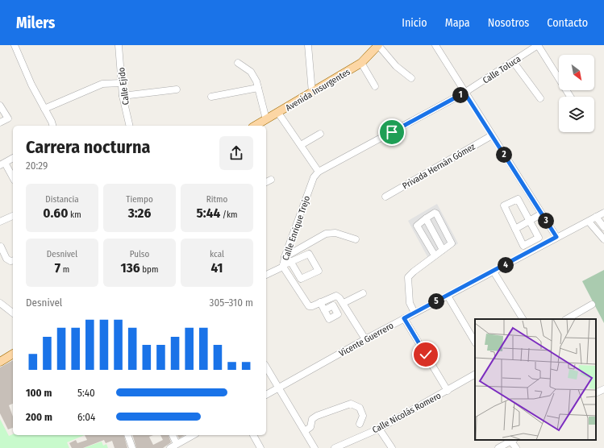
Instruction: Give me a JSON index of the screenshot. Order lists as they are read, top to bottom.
{
  "streets": {
    "main road": ["Avenida Insurgentes"],
    "street": [
      "Calle Toluca",
      "Calle Ejido",
      "Privada Hernán Gómez",
      "Calle Enrique Trejo",
      "Vicente Guerrero",
      "Calle Nicolás Romero"
    ]
  },
  "north": "bottom right",
  "page": {
    "header": "Milers",
    "nav": [
      "Inicio",
      "Mapa",
      "Nosotros",
      "Contacto"
    ],
    "pins": [
      "1",
      "2",
      "3",
      "4",
      "5"
    ],
    "heading": ["Carrera nocturna", "20:29"],
    "stats": [
      ["Distancia", "0.60 km"],
      ["Tiempo", "3:26"],
      ["Ritmo", "5:44 /km"],
      ["Desnivel", "7 m"],
      ["Pulso", "136 bpm"],
      ["kcal", "41"]
    ],
    "chart": ["Desnivel", "305–310 m"],
    "list": [
      {
        "name": "100 m",
        "note": "5:40"
      },
      {
        "name": "200 m",
        "note": "6:04"
      }
    ]
  }
}
